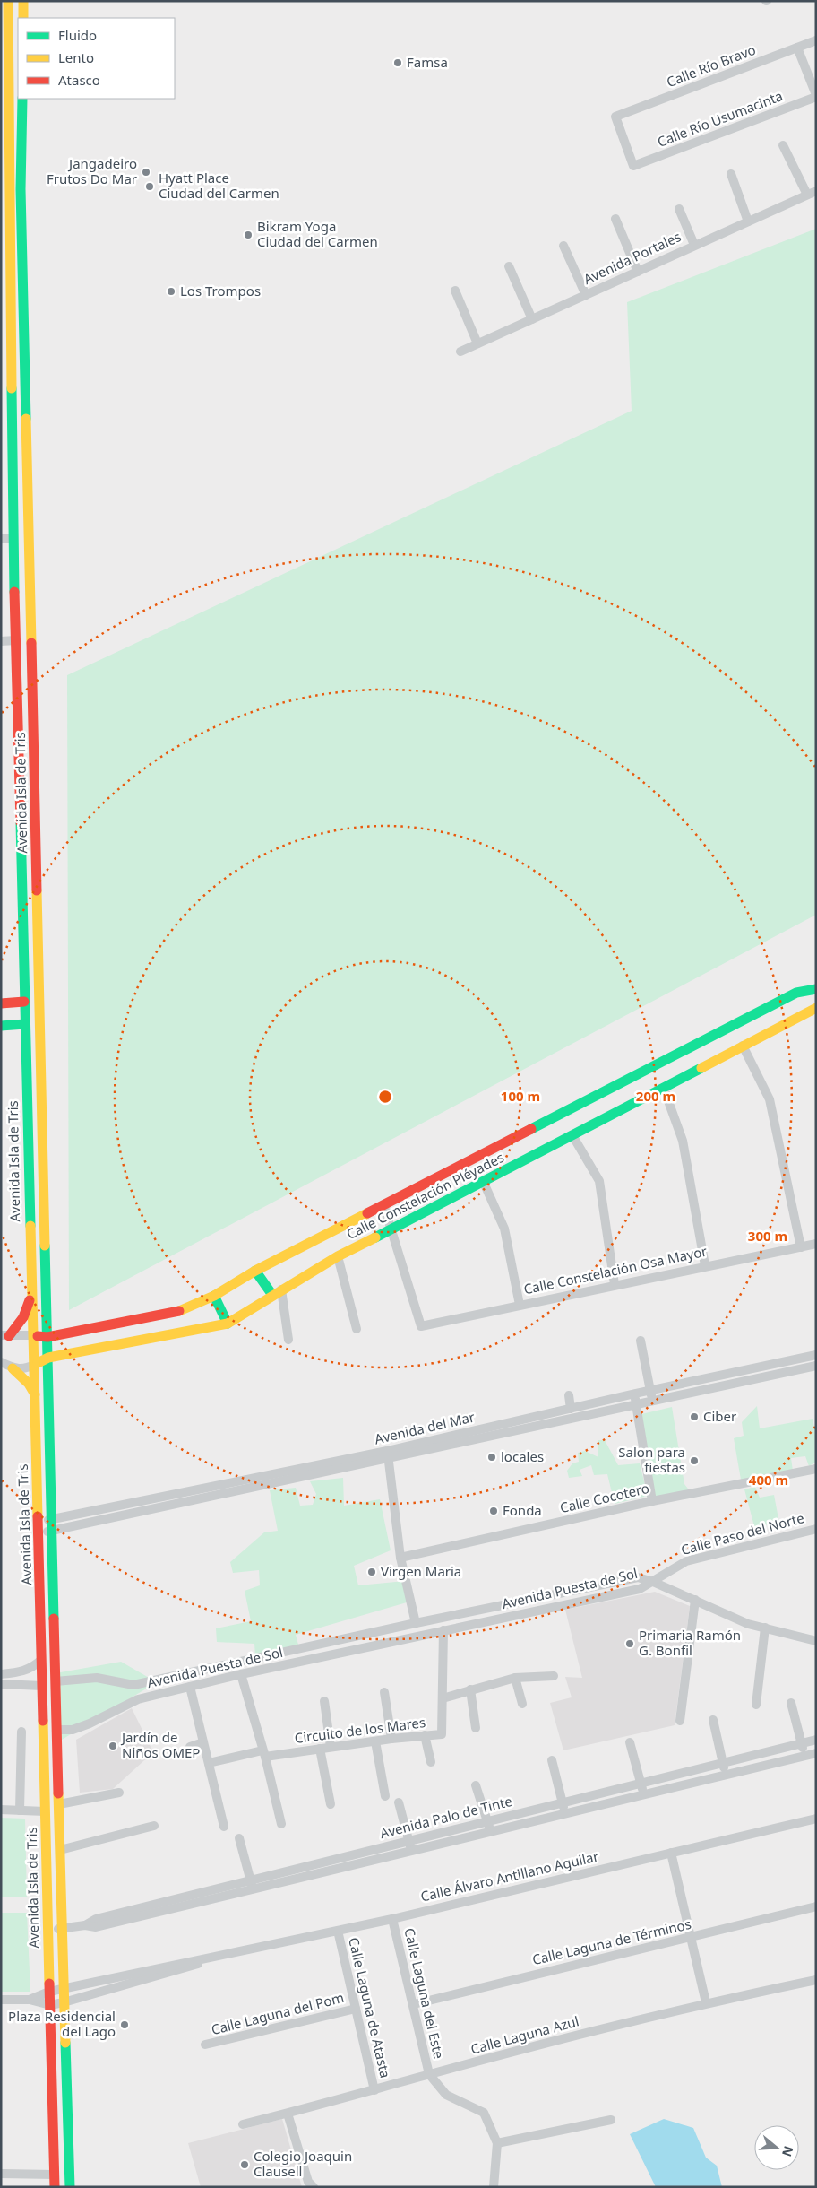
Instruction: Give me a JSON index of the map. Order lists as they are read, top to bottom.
{
  "streets": {
    "main road": ["Avenida Isla de Tris", "Calle Constelación Pléyades"],
    "street": [
      "Calle Río Bravo",
      "Calle Río Usumacinta",
      "Avenida Portales",
      "Calle Constelación Osa Mayor",
      "Avenida del Mar",
      "Calle Cocotero",
      "Calle Paso del Norte",
      "Avenida Puesta de Sol",
      "Circuito de los Mares",
      "Avenida Palo de Tinte",
      "Calle Álvaro Antillano Aguilar",
      "Calle Laguna de Términos",
      "Calle Laguna del Este",
      "Calle Laguna de Atasta",
      "Calle Laguna del Pom",
      "Calle Laguna Azul"
    ]
  },
  "crossings": [
    ["Calle Río Bravo", "Calle Río Usumacinta"],
    ["Avenida Isla de Tris", "Calle Constelación Pléyades"],
    ["Avenida Isla de Tris", "Avenida del Mar"],
    ["Avenida Isla de Tris", "Avenida Puesta de Sol"],
    ["Avenida Isla de Tris", "Avenida Palo de Tinte"],
    ["Avenida Isla de Tris", "Calle Álvaro Antillano Aguilar"],
    ["Calle Constelación Pléyades", "Calle Constelación Osa Mayor"],
    ["Calle Paso del Norte", "Avenida Puesta de Sol"],
    ["Avenida Puesta de Sol", "Circuito de los Mares"],
    ["Calle Álvaro Antillano Aguilar", "Calle Laguna del Este"],
    ["Calle Álvaro Antillano Aguilar", "Calle Laguna de Atasta"],
    ["Calle Laguna de Términos", "Calle Laguna del Este"],
    ["Calle Laguna del Este", "Calle Laguna Azul"],
    ["Calle Laguna de Atasta", "Calle Laguna del Pom"],
    ["Calle Laguna de Atasta", "Calle Laguna Azul"]
  ],
  "places": [
    "Famsa",
    "Jangadeiro Frutos Do Mar",
    "Hyatt Place Ciudad del Carmen",
    "Bikram Yoga Ciudad del Carmen",
    "Los Trompos",
    "Ciber",
    "locales",
    "Salon para fiestas",
    "Fonda",
    "Virgen Maria",
    "Primaria Ramón G. Bonfil",
    "Jardín de Niños OMEP",
    "Plaza Residencial del Lago",
    "Colegio Joaquin Clausell"
  ],
  "legend": ["Fluido", "Lento", "Atasco"],
  "north": "right",
  "rings": [
    "100 m",
    "200 m",
    "300 m",
    "400 m"
  ]
}
